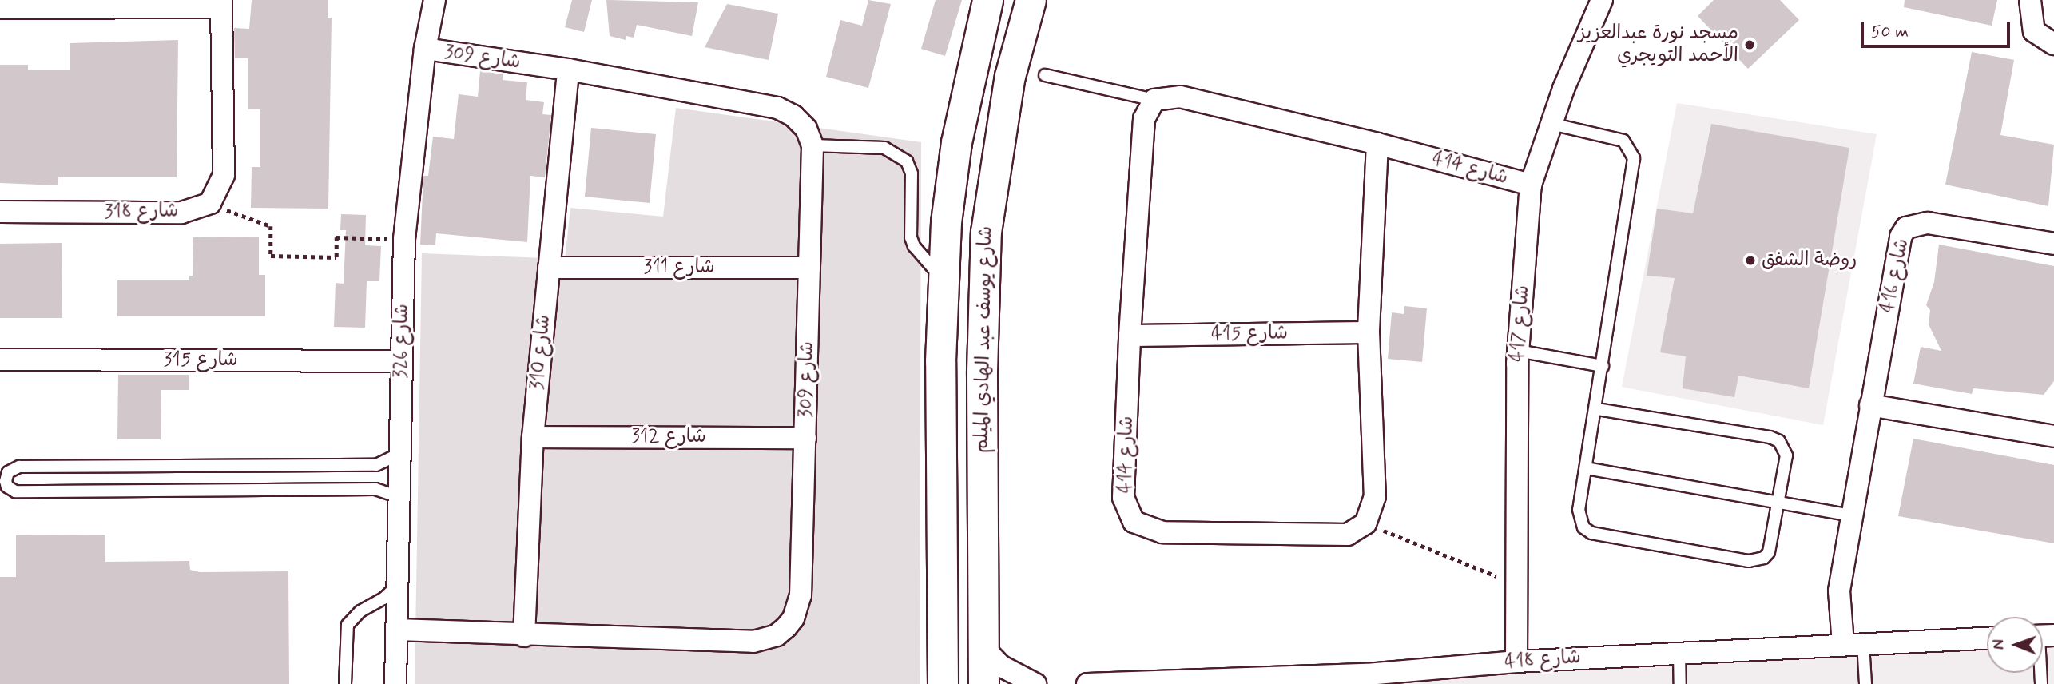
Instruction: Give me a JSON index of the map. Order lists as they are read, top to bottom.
{
  "streets": {
    "street": [
      "شارع 309",
      "شارع 414",
      "شارع 318",
      "شارع 311",
      "شارع 416",
      "شارع 417",
      "شارع 415",
      "شارع يوسف عبد الهادي الميلم",
      "شارع 326",
      "شارع 310",
      "شارع 315",
      "شارع 312",
      "شارع 418"
    ]
  },
  "crossings": [
    ["شارع 309", "شارع 311"],
    ["شارع 309", "شارع 326"],
    ["شارع 309", "شارع 310"],
    ["شارع 309", "شارع 312"],
    ["شارع 414", "شارع 417"],
    ["شارع 414", "شارع 415"],
    ["شارع 311", "شارع 310"],
    ["شارع 416", "شارع 418"],
    ["شارع 417", "شارع 418"],
    ["شارع 326", "شارع 315"],
    ["شارع 310", "شارع 312"]
  ],
  "places": ["مسجد نورة عبدالعزيز الأحمد التويجري", "روضة الشفق"],
  "scale_bar": "50 m",
  "north": "left"
}
